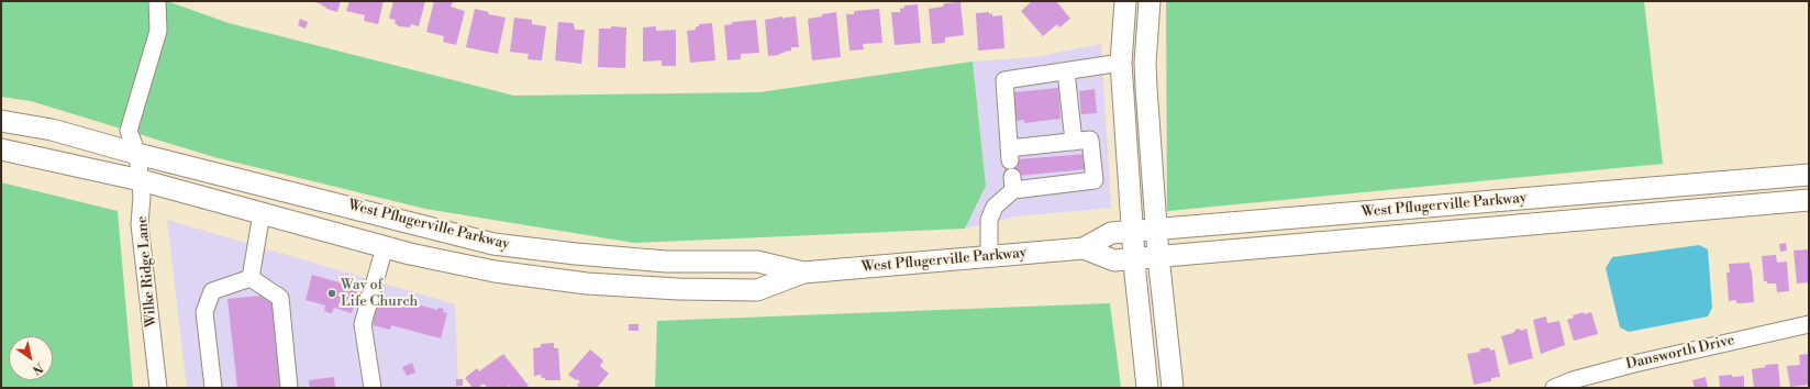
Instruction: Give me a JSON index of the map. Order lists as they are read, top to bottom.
{
  "streets": {
    "main road": ["West Pflugerville Parkway"],
    "street": ["Wilke Ridge Lane", "Dansworth Drive"]
  },
  "crossings": [
    ["West Pflugerville Parkway", "Wilke Ridge Lane"]
  ],
  "places": ["Way of Life Church"],
  "north": "bottom right"
}
